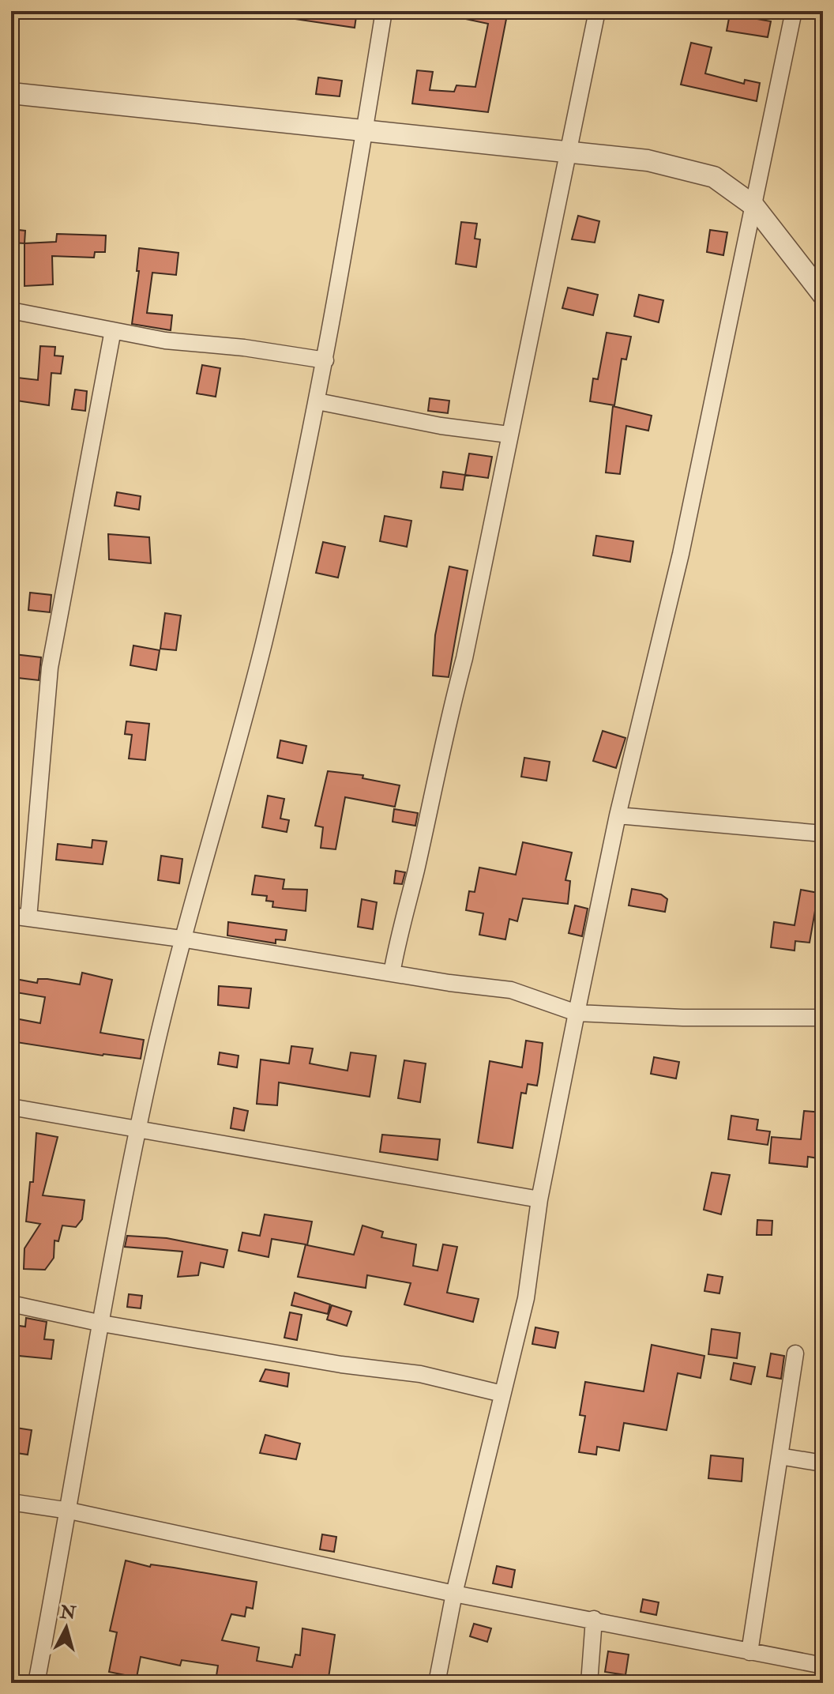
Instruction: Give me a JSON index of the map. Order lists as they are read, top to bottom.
{
  "north": "top"
}
